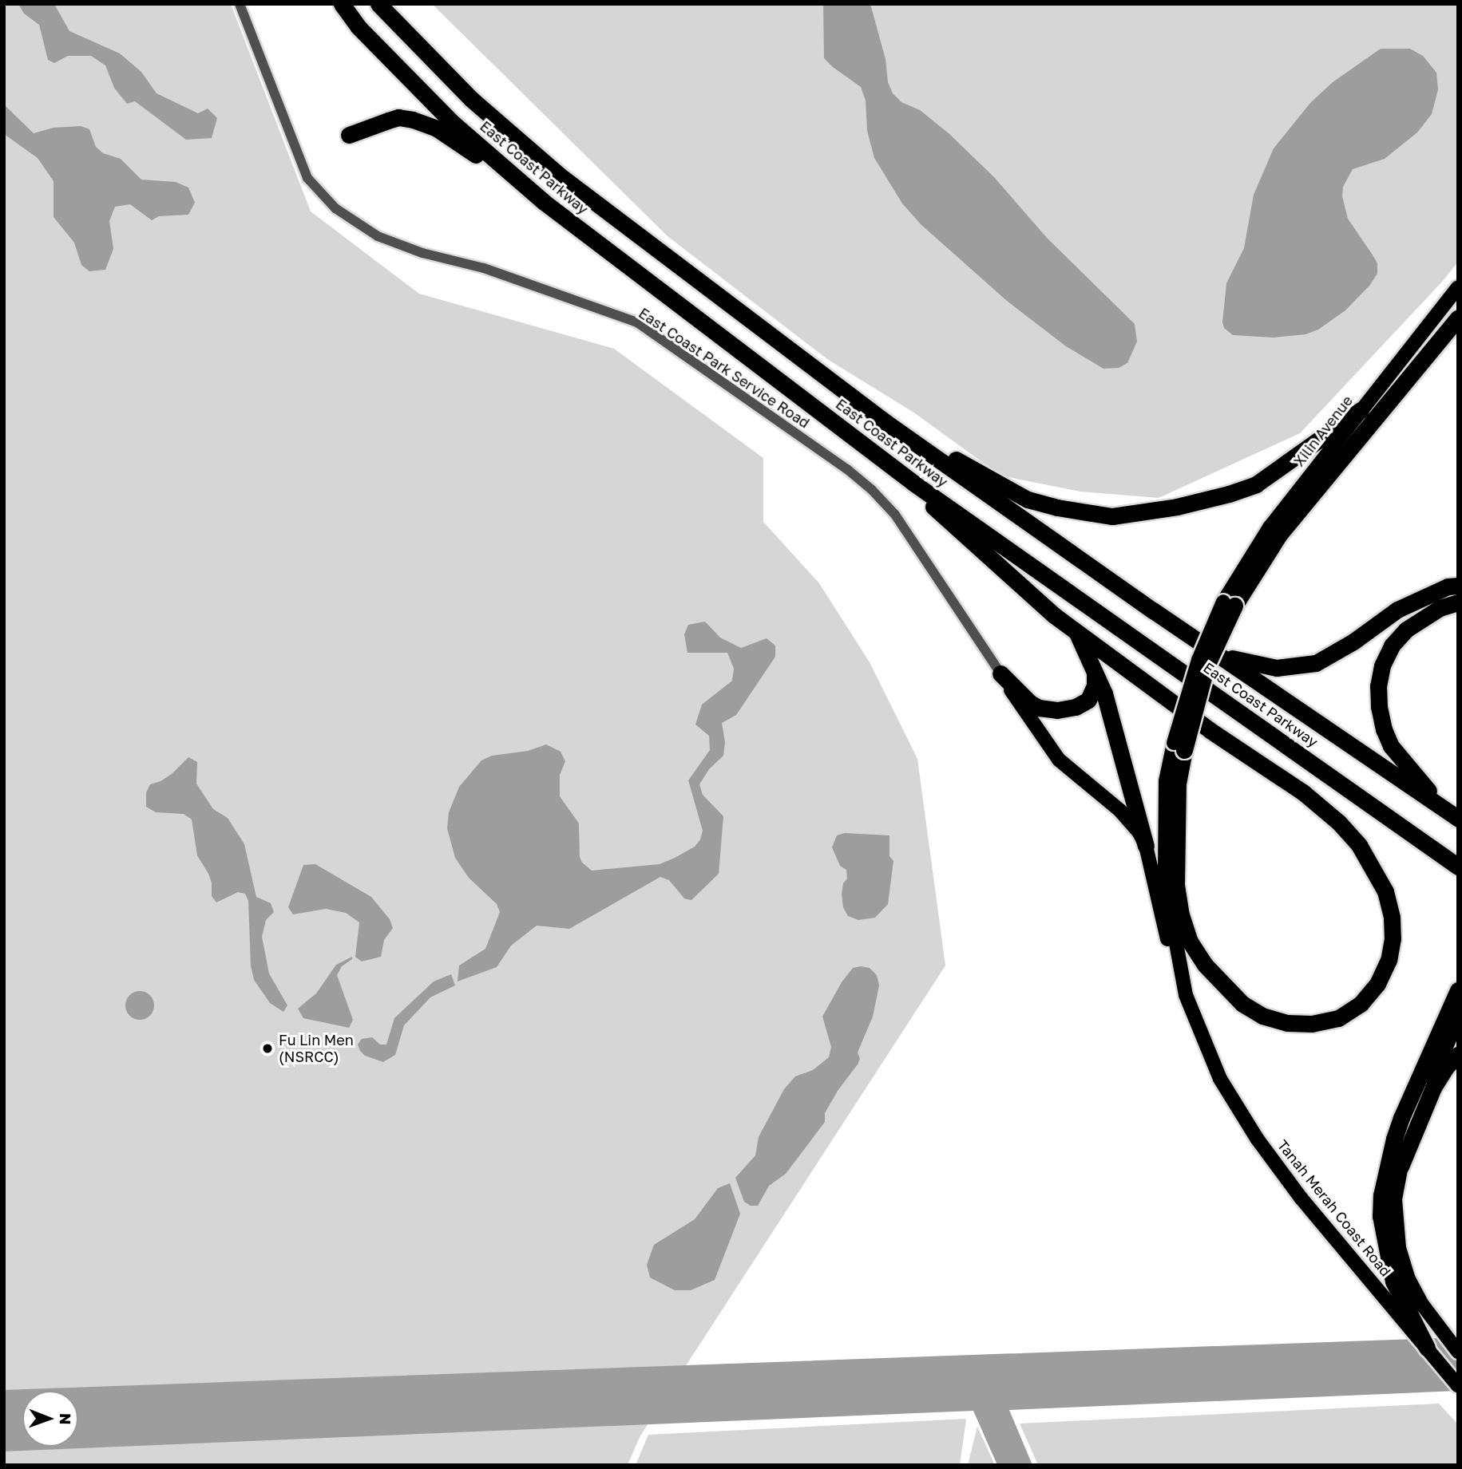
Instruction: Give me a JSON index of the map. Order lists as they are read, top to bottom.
{
  "streets": {
    "highway": ["East Coast Parkway"],
    "main road": ["Xilin Avenue", "Tanah Merah Coast Road"],
    "street": ["East Coast Park Service Road"]
  },
  "places": ["Fu Lin Men (NSRCC)"],
  "north": "right"
}
